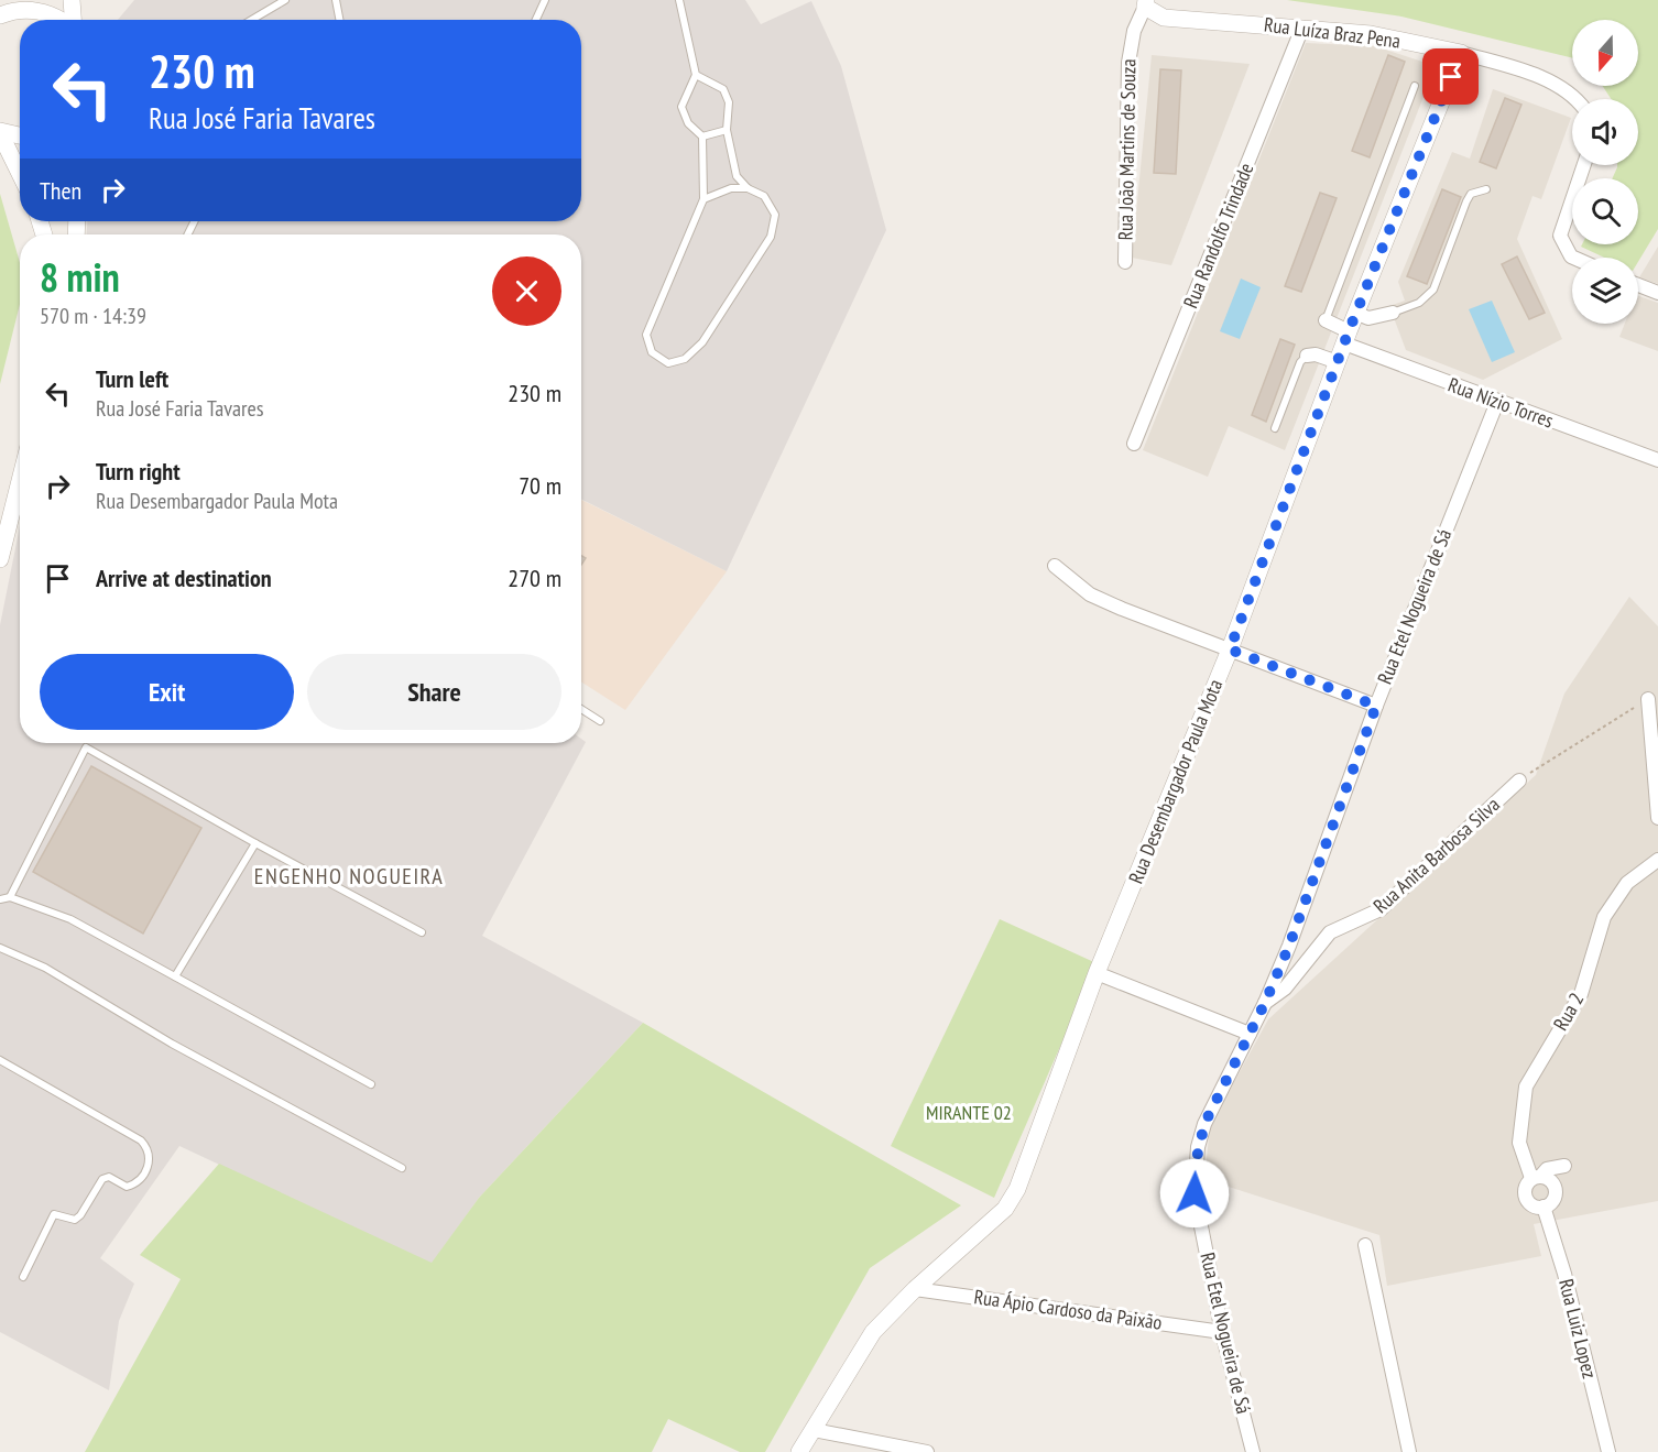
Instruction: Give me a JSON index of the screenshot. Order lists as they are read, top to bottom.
{
  "streets": {
    "street": [
      "Rua Luíza Braz Pena",
      "Rua João Martins de Souza",
      "Rua Randolfo Trindade",
      "Rua Nízio Torres",
      "Rua Etel Nogueira de Sá",
      "Rua Desembargador Paula Mota",
      "Rua Anita Barbosa Silva",
      "Rua 2",
      "Rua Ápio Cardoso da Paixão",
      "Rua Luiz Lopez"
    ]
  },
  "crossings": [
    ["Rua Luíza Braz Pena", "Rua João Martins de Souza"],
    ["Rua Luíza Braz Pena", "Rua Randolfo Trindade"],
    ["Rua Luíza Braz Pena", "Rua Desembargador Paula Mota"],
    ["Rua Nízio Torres", "Rua Etel Nogueira de Sá"],
    ["Rua Nízio Torres", "Rua Desembargador Paula Mota"],
    ["Rua Etel Nogueira de Sá", "Rua Anita Barbosa Silva"],
    ["Rua Etel Nogueira de Sá", "Rua Ápio Cardoso da Paixão"],
    ["Rua Desembargador Paula Mota", "Rua Ápio Cardoso da Paixão"],
    ["Rua 2", "Rua Luiz Lopez"]
  ],
  "districts": ["ENGENHO NOGUEIRA"],
  "parks": ["MIRANTE 02"],
  "north": "bottom",
  "page": {
    "turn": ["230 m", "Rua José Faria Tavares"],
    "then": "Then",
    "heading": ["8 min", "570 m · 14:39"],
    "list": [
      {
        "name": "Turn left",
        "note": "Rua José Faria Tavares",
        "value": "230 m"
      },
      {
        "name": "Turn right",
        "note": "Rua Desembargador Paula Mota",
        "value": "70 m"
      },
      {
        "name": "Arrive at destination",
        "value": "270 m"
      }
    ],
    "buttons": ["Exit", "Share"]
  }
}
